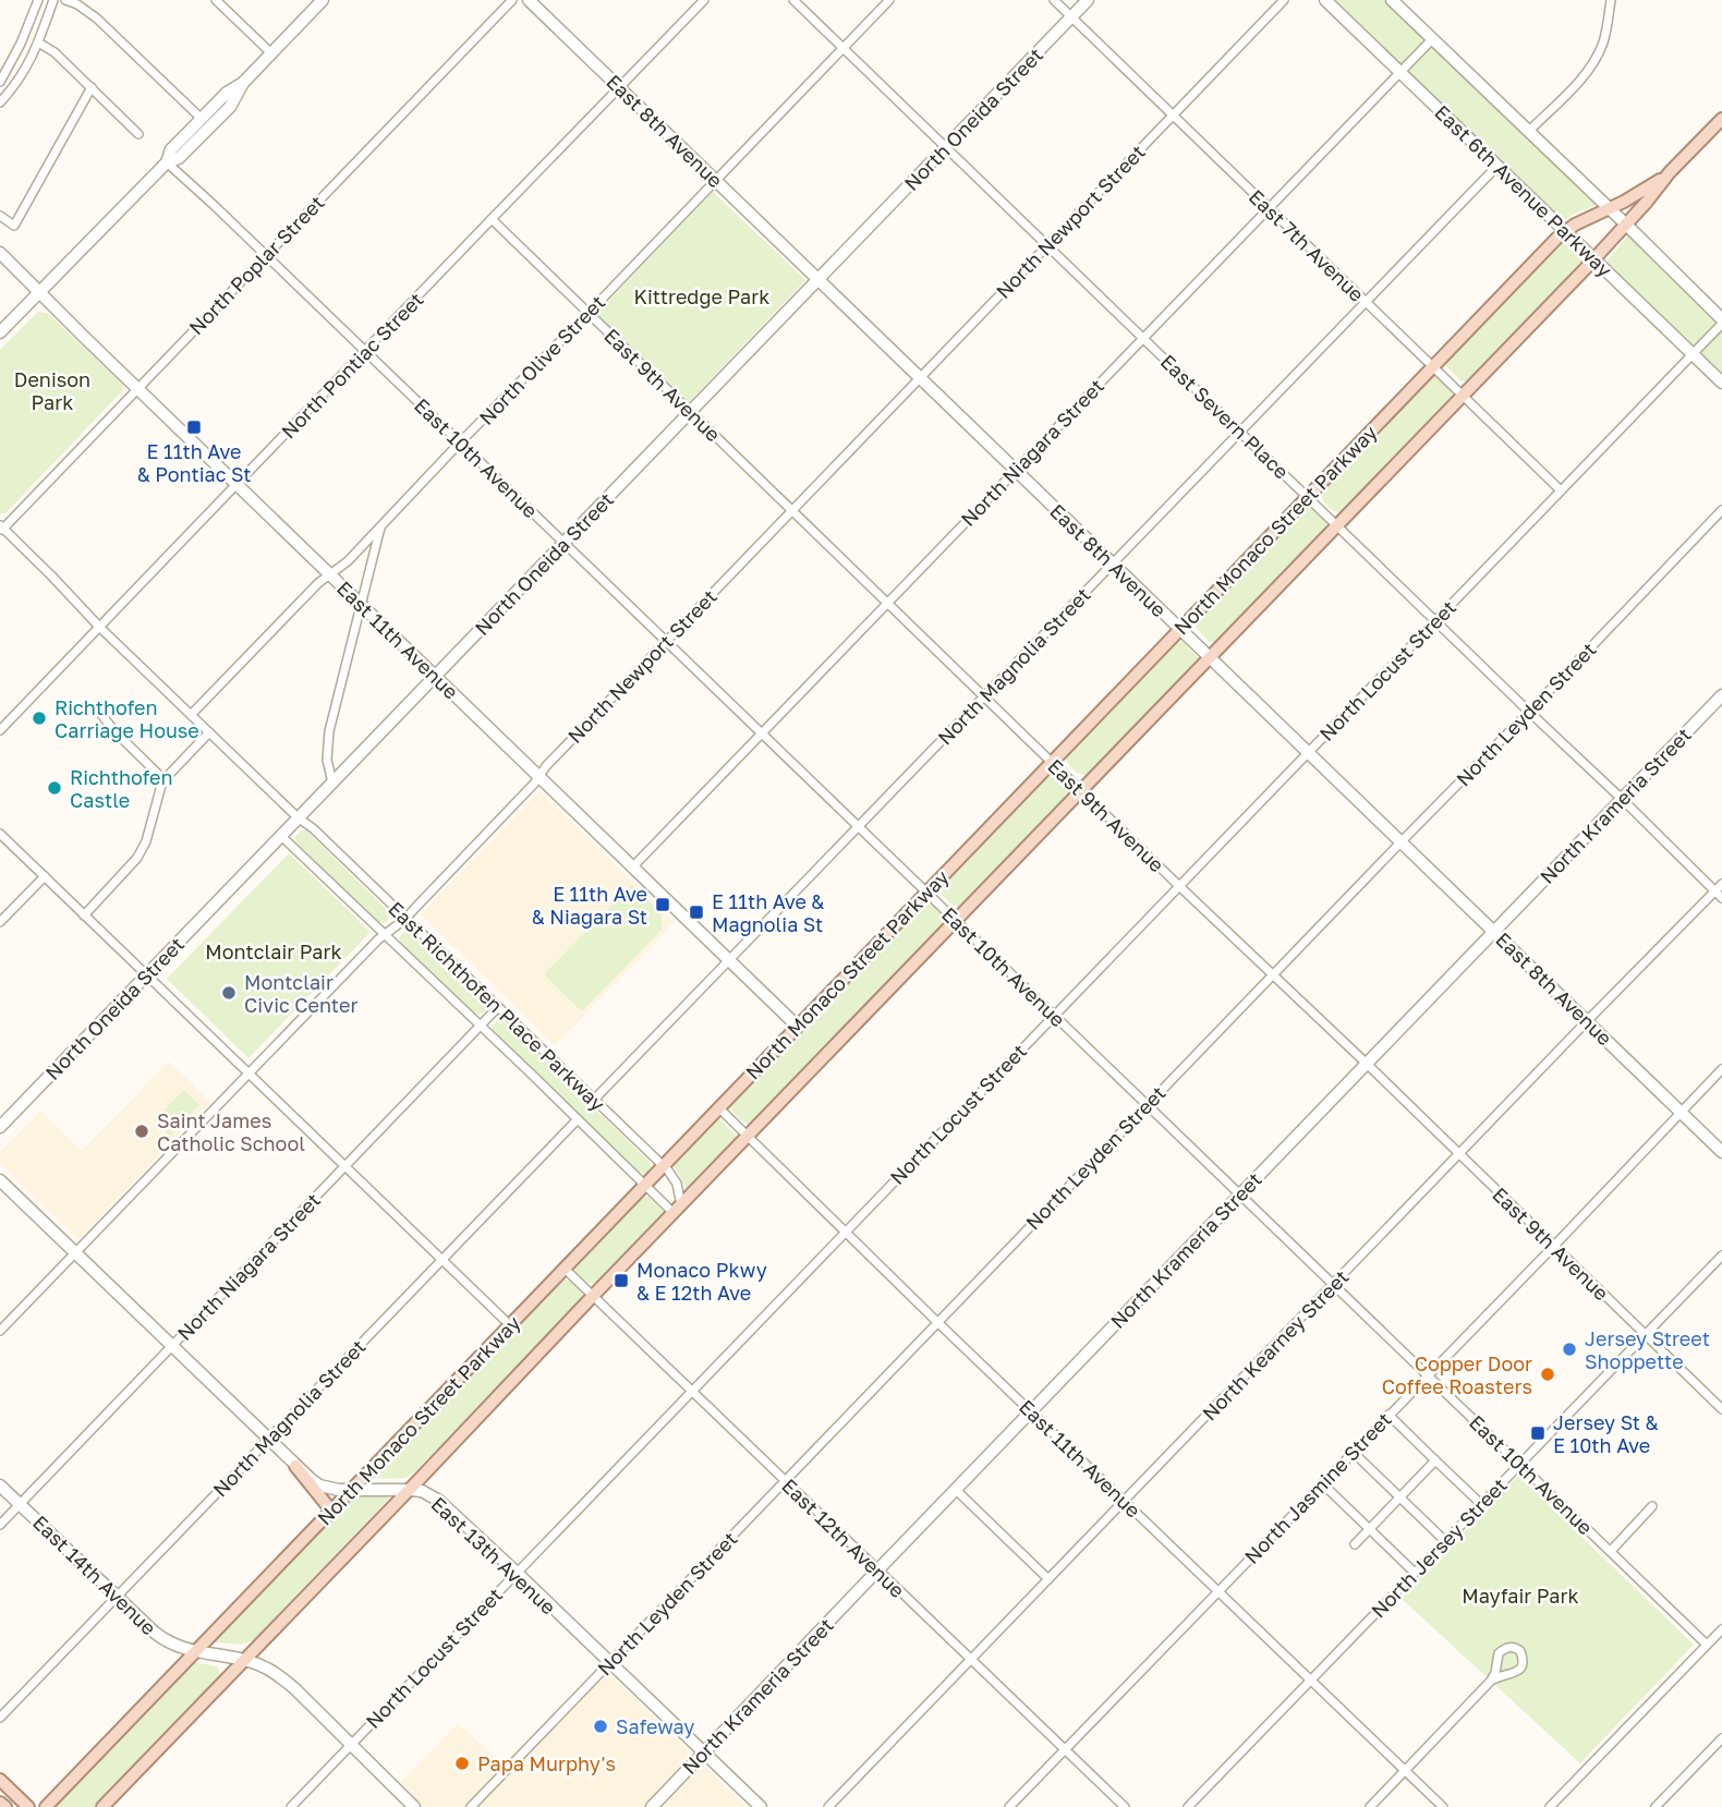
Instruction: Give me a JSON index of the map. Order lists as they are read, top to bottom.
{
  "streets": {
    "main road": ["North Monaco Street Parkway"],
    "street": [
      "North Oneida Street",
      "East 8th Avenue",
      "East 6th Avenue Parkway",
      "North Newport Street",
      "East 7th Avenue",
      "North Poplar Street",
      "North Olive Street",
      "North Pontiac Street",
      "East 9th Avenue",
      "East Severn Place",
      "North Niagara Street",
      "East 10th Avenue",
      "East 11th Avenue",
      "North Magnolia Street",
      "North Locust Street",
      "North Leyden Street",
      "North Krameria Street",
      "East Richthofen Place Parkway",
      "North Kearney Street",
      "North Jasmine Street",
      "East 12th Avenue",
      "North Jersey Street",
      "East 13th Avenue",
      "East 14th Avenue"
    ]
  },
  "crossings": [
    ["North Oneida Street", "East 8th Avenue"],
    ["North Oneida Street", "East 7th Avenue"],
    ["North Oneida Street", "East 9th Avenue"],
    ["North Oneida Street", "East Severn Place"],
    ["North Oneida Street", "East 10th Avenue"],
    ["North Oneida Street", "East 11th Avenue"],
    ["North Oneida Street", "East Richthofen Place Parkway"],
    ["East 8th Avenue", "North Newport Street"],
    ["East 8th Avenue", "North Olive Street"],
    ["East 8th Avenue", "North Pontiac Street"],
    ["East 8th Avenue", "North Niagara Street"],
    ["East 8th Avenue", "North Monaco Street Parkway"],
    ["East 8th Avenue", "North Magnolia Street"],
    ["East 8th Avenue", "North Locust Street"],
    ["East 8th Avenue", "North Leyden Street"],
    ["East 8th Avenue", "North Krameria Street"],
    ["East 8th Avenue", "North Kearney Street"],
    ["East 8th Avenue", "North Jasmine Street"],
    ["East 6th Avenue Parkway", "North Niagara Street"],
    ["East 6th Avenue Parkway", "North Monaco Street Parkway"],
    ["East 6th Avenue Parkway", "North Magnolia Street"],
    ["East 6th Avenue Parkway", "North Locust Street"],
    ["North Newport Street", "East 7th Avenue"],
    ["North Newport Street", "East 9th Avenue"],
    ["North Newport Street", "East Severn Place"],
    ["North Newport Street", "East 10th Avenue"],
    ["North Newport Street", "East 11th Avenue"],
    ["North Newport Street", "East Richthofen Place Parkway"],
    ["North Newport Street", "East 13th Avenue"],
    ["East 7th Avenue", "North Niagara Street"],
    ["East 7th Avenue", "North Monaco Street Parkway"],
    ["East 7th Avenue", "North Magnolia Street"],
    ["East 7th Avenue", "North Locust Street"],
    ["North Poplar Street", "East 10th Avenue"],
    ["North Poplar Street", "East 11th Avenue"],
    ["North Poplar Street", "East Richthofen Place Parkway"],
    ["North Olive Street", "East 9th Avenue"],
    ["North Olive Street", "East Severn Place"],
    ["North Olive Street", "East 10th Avenue"],
    ["North Olive Street", "East 11th Avenue"],
    ["North Olive Street", "East Richthofen Place Parkway"],
    ["North Pontiac Street", "East 9th Avenue"],
    ["North Pontiac Street", "East 10th Avenue"],
    ["North Pontiac Street", "East 11th Avenue"],
    ["North Pontiac Street", "East Richthofen Place Parkway"],
    ["East 9th Avenue", "North Niagara Street"],
    ["East 9th Avenue", "North Monaco Street Parkway"],
    ["East 9th Avenue", "North Magnolia Street"],
    ["East 9th Avenue", "North Locust Street"],
    ["East 9th Avenue", "North Leyden Street"],
    ["East 9th Avenue", "North Krameria Street"],
    ["East 9th Avenue", "North Kearney Street"],
    ["East 9th Avenue", "North Jasmine Street"],
    ["East 9th Avenue", "North Jersey Street"],
    ["East Severn Place", "North Niagara Street"],
    ["East Severn Place", "North Monaco Street Parkway"],
    ["East Severn Place", "North Magnolia Street"],
    ["East Severn Place", "North Locust Street"],
    ["East Severn Place", "North Leyden Street"],
    ["East Severn Place", "North Krameria Street"],
    ["East Severn Place", "North Kearney Street"],
    ["North Niagara Street", "East 10th Avenue"],
    ["North Niagara Street", "East 11th Avenue"],
    ["North Niagara Street", "East Richthofen Place Parkway"],
    ["North Niagara Street", "East 13th Avenue"],
    ["North Niagara Street", "East 14th Avenue"],
    ["East 10th Avenue", "North Monaco Street Parkway"],
    ["East 10th Avenue", "North Magnolia Street"],
    ["East 10th Avenue", "North Locust Street"],
    ["East 10th Avenue", "North Leyden Street"],
    ["East 10th Avenue", "North Krameria Street"],
    ["East 10th Avenue", "North Kearney Street"],
    ["East 10th Avenue", "North Jasmine Street"],
    ["East 10th Avenue", "North Jersey Street"],
    ["North Monaco Street Parkway", "East 11th Avenue"],
    ["North Monaco Street Parkway", "East Richthofen Place Parkway"],
    ["North Monaco Street Parkway", "East 12th Avenue"],
    ["North Monaco Street Parkway", "East 13th Avenue"],
    ["North Monaco Street Parkway", "East 14th Avenue"],
    ["East 11th Avenue", "North Magnolia Street"],
    ["East 11th Avenue", "North Locust Street"],
    ["East 11th Avenue", "North Leyden Street"],
    ["East 11th Avenue", "North Krameria Street"],
    ["East 11th Avenue", "North Kearney Street"],
    ["East 11th Avenue", "North Jasmine Street"],
    ["East 11th Avenue", "North Jersey Street"],
    ["North Magnolia Street", "East Richthofen Place Parkway"],
    ["North Magnolia Street", "East 13th Avenue"],
    ["North Magnolia Street", "East 14th Avenue"],
    ["North Locust Street", "East 12th Avenue"],
    ["North Locust Street", "East 13th Avenue"],
    ["North Locust Street", "East 14th Avenue"],
    ["North Leyden Street", "East 12th Avenue"],
    ["North Leyden Street", "East 13th Avenue"],
    ["North Krameria Street", "East 12th Avenue"],
    ["North Krameria Street", "East 13th Avenue"],
    ["North Kearney Street", "East 12th Avenue"],
    ["North Jasmine Street", "East 12th Avenue"]
  ],
  "parks": [
    "Kittredge Park",
    "Denison Park",
    "Montclair Park",
    "Mayfair Park"
  ],
  "places": {
    "transit": [
      "E 11th Ave & Pontiac St",
      "E 11th Ave & Niagara St",
      "E 11th Ave & Magnolia St",
      "Monaco Pkwy & E 12th Ave",
      "Jersey St & E 10th Ave"
    ],
    "other": [
      "Richthofen Carriage House",
      "Richthofen Castle",
      "Montclair Civic Center",
      "Saint James Catholic School",
      "Jersey Street Shoppette",
      "Copper Door Coffee Roasters",
      "Safeway",
      "Papa Murphy's"
    ]
  }
}
